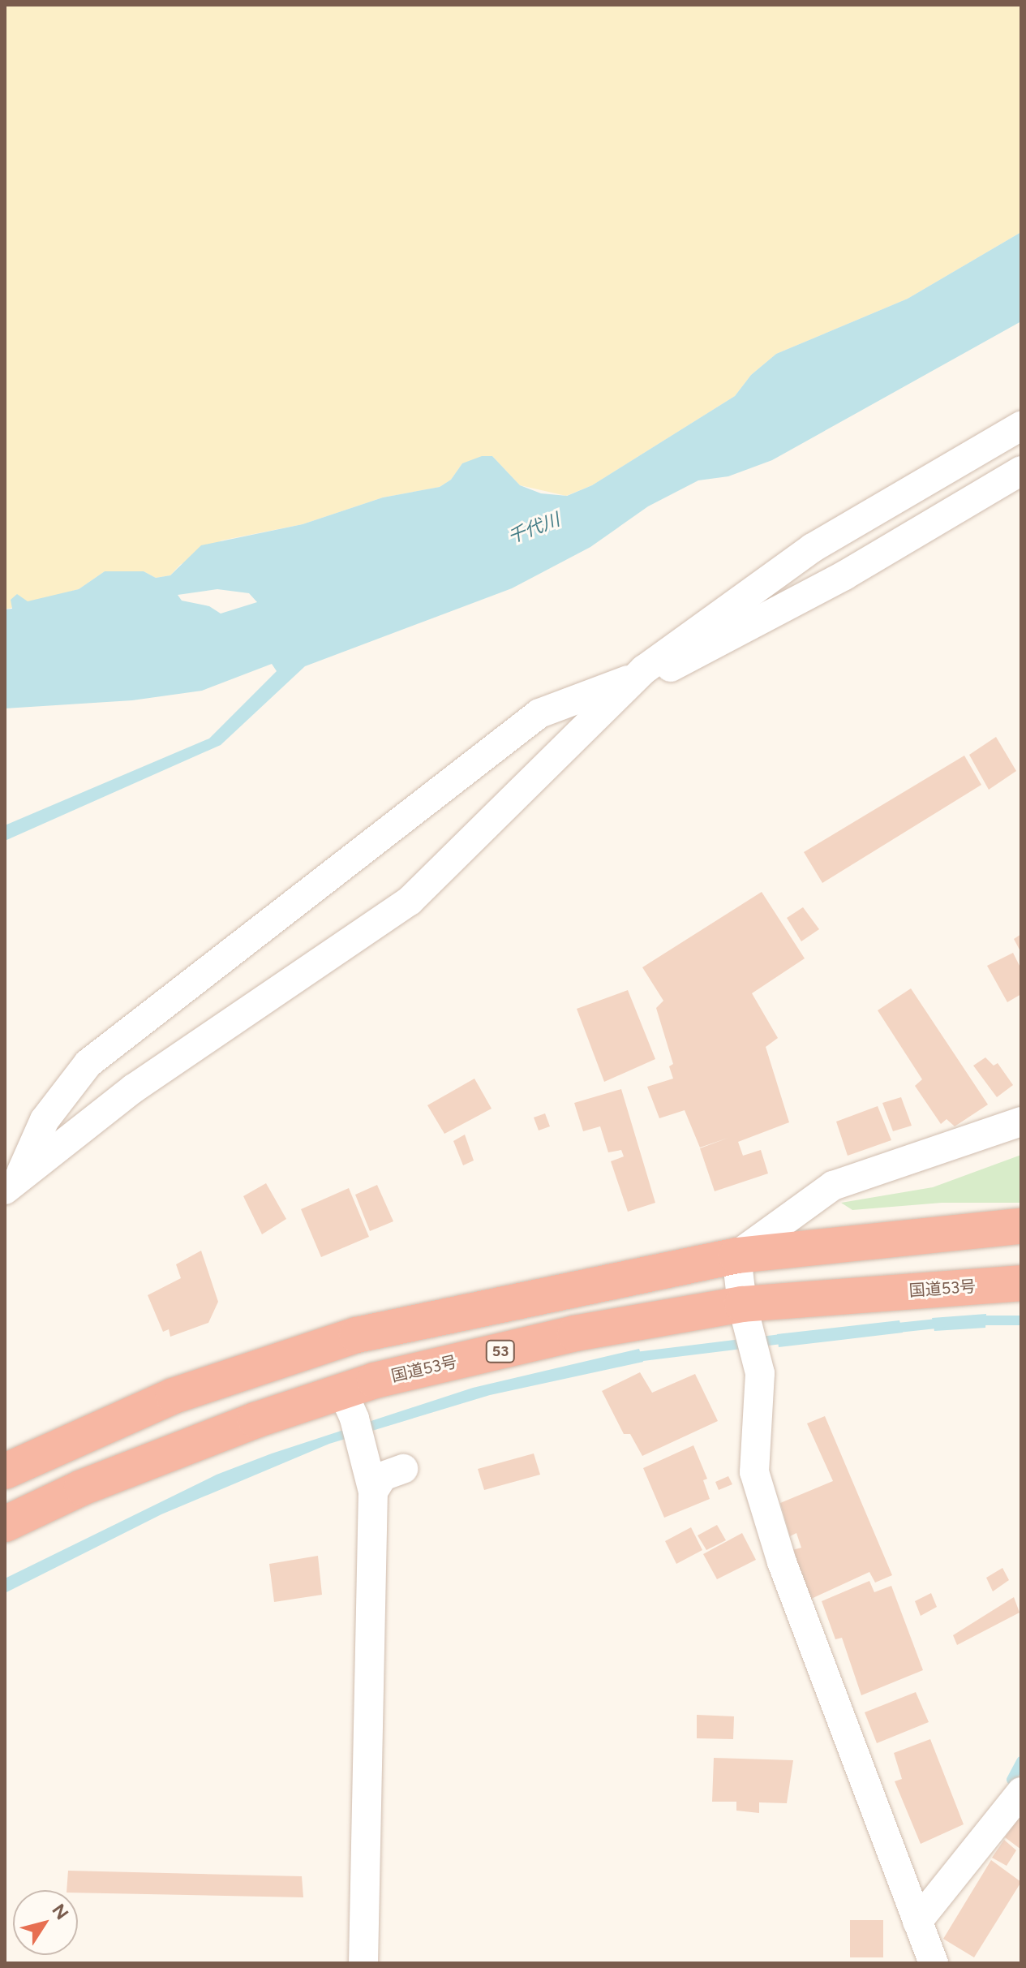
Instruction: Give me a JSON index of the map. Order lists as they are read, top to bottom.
{
  "streets": {
    "highway": ["国道53号", "53"]
  },
  "water": ["千代川"],
  "north": "top right"
}
